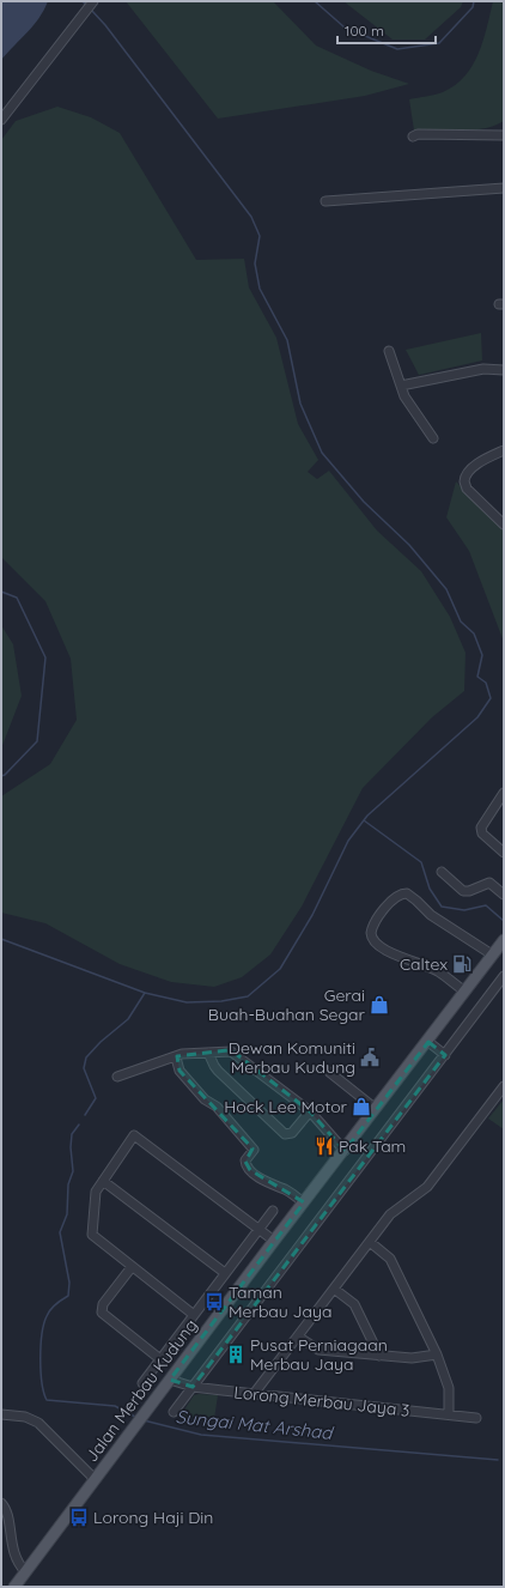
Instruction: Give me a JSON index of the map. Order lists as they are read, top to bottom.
{
  "streets": {
    "main road": ["Jalan Merbau Kudung"],
    "street": ["Lorong Merbau Jaya 3"]
  },
  "crossings": [
    ["Jalan Merbau Kudung", "Lorong Merbau Jaya 3"]
  ],
  "water": ["Sungai Mat Arshad"],
  "places": {
    "fuel station": ["Caltex"],
    "shop": ["Gerai Buah-Buahan Segar", "Hock Lee Motor"],
    "public building": ["Dewan Komuniti Merbau Kudung"],
    "restaurant": ["Pak Tam"],
    "bus stop": ["Taman Merbau Jaya", "Lorong Haji Din"],
    "building": ["Pusat Perniagaan Merbau Jaya"]
  },
  "scale_bar": "100 m"
}
